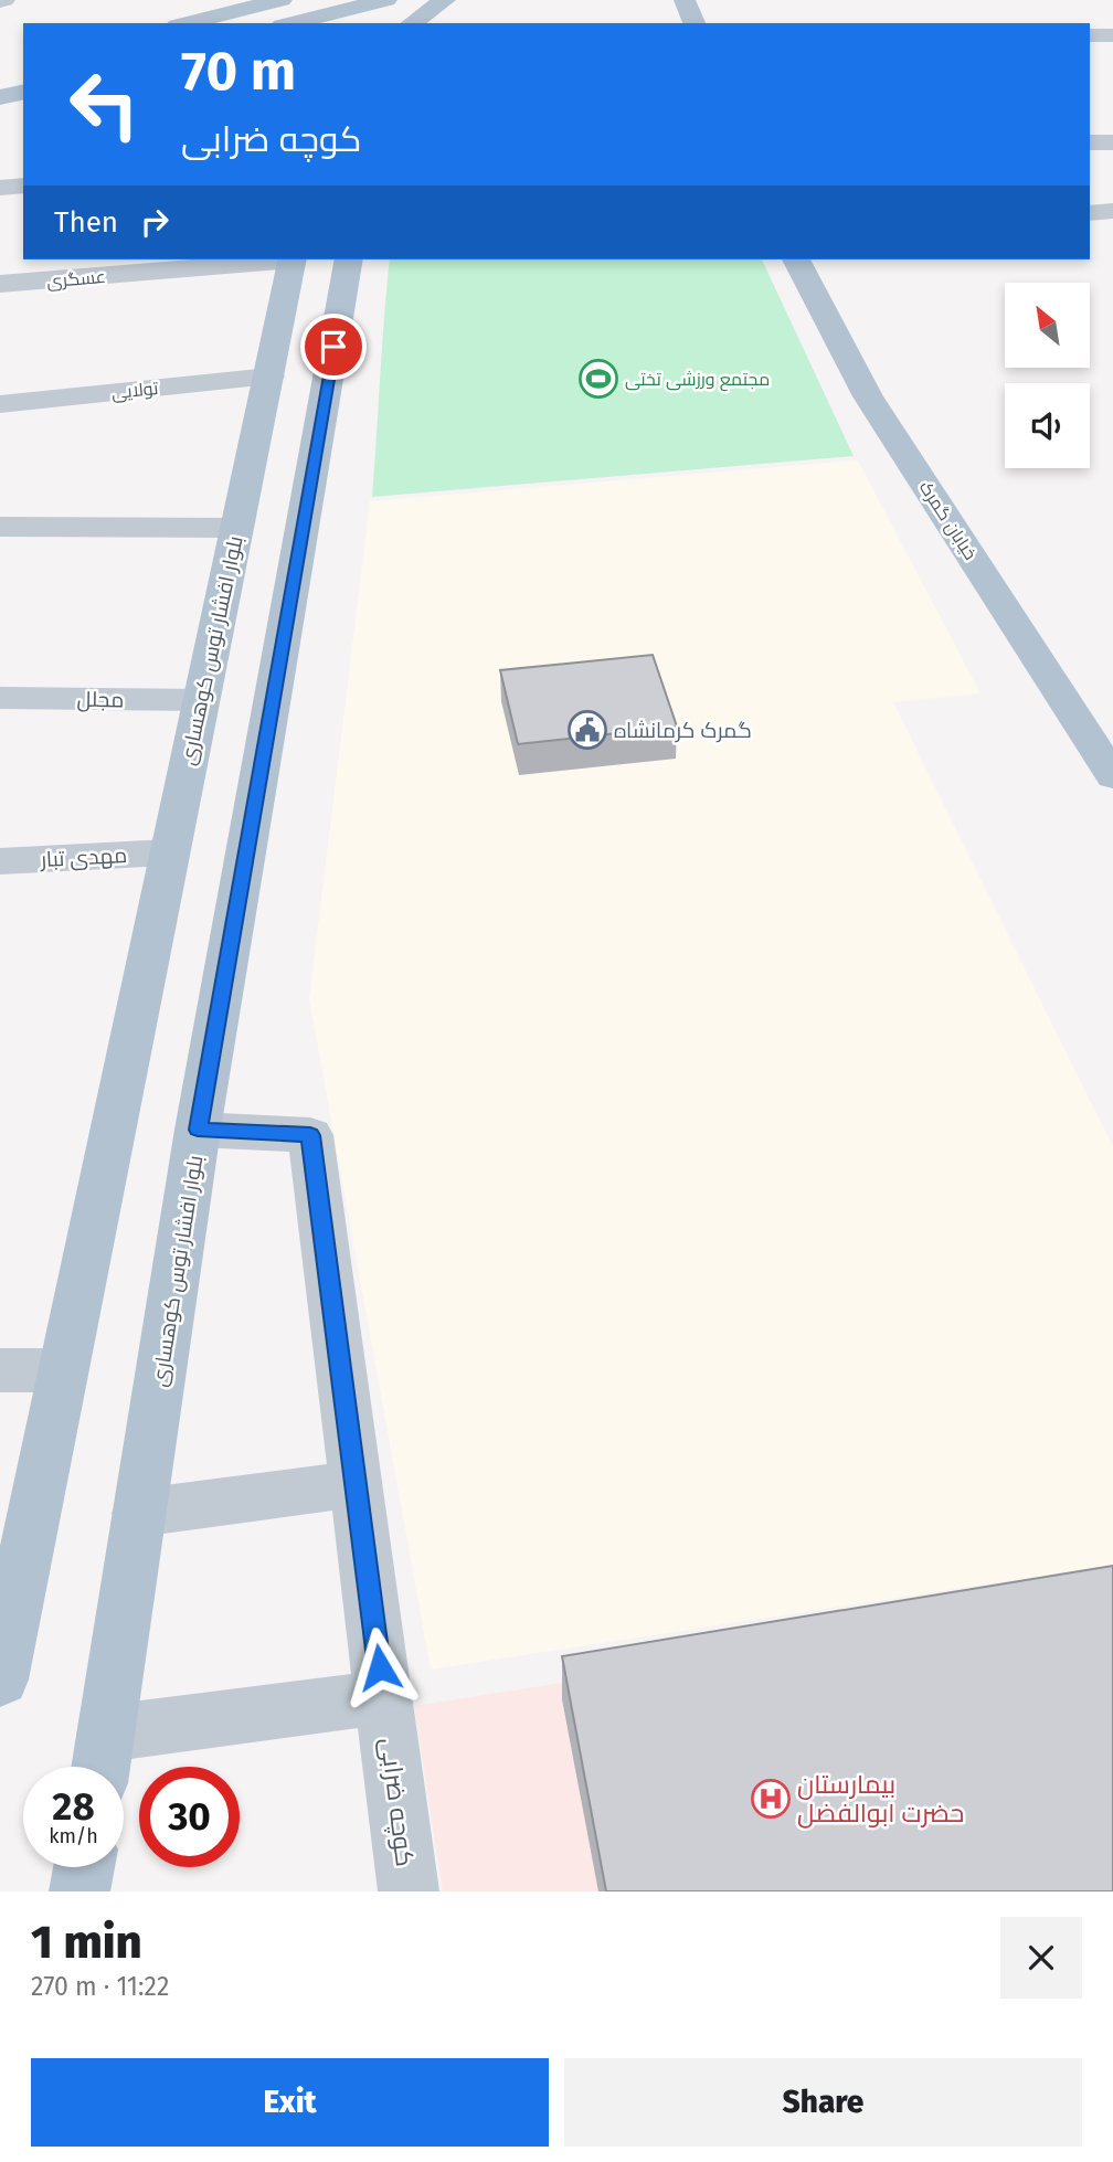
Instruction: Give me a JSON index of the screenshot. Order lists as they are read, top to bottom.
{
  "streets": {
    "main road": ["خیابان گمرک", "بلوار افشار توس کوهساری"],
    "street": [
      "عسگری",
      "تولایی",
      "مجلل",
      "مهدی تبار",
      "کوچه ضرابی"
    ]
  },
  "crossings": [
    ["تولایی", "بلوار افشار توس کوهساری"],
    ["بلوار افشار توس کوهساری", "مجلل"],
    ["بلوار افشار توس کوهساری", "مهدی تبار"],
    ["بلوار افشار توس کوهساری", "کوچه ضرابی"]
  ],
  "places": {
    "sports": ["مجتمع ورزشی تختی"],
    "public building": ["گمرک کرمانشاه"],
    "hospital": ["بیمارستان حضرت ابوالفضل"]
  },
  "north": "top left",
  "page": {
    "turn": ["70 m", "کوچه ضرابی"],
    "then": "Then",
    "speed": "28 km/h",
    "limit": "30",
    "heading": ["1 min", "270 m · 11:22"],
    "buttons": ["Exit", "Share"]
  }
}
